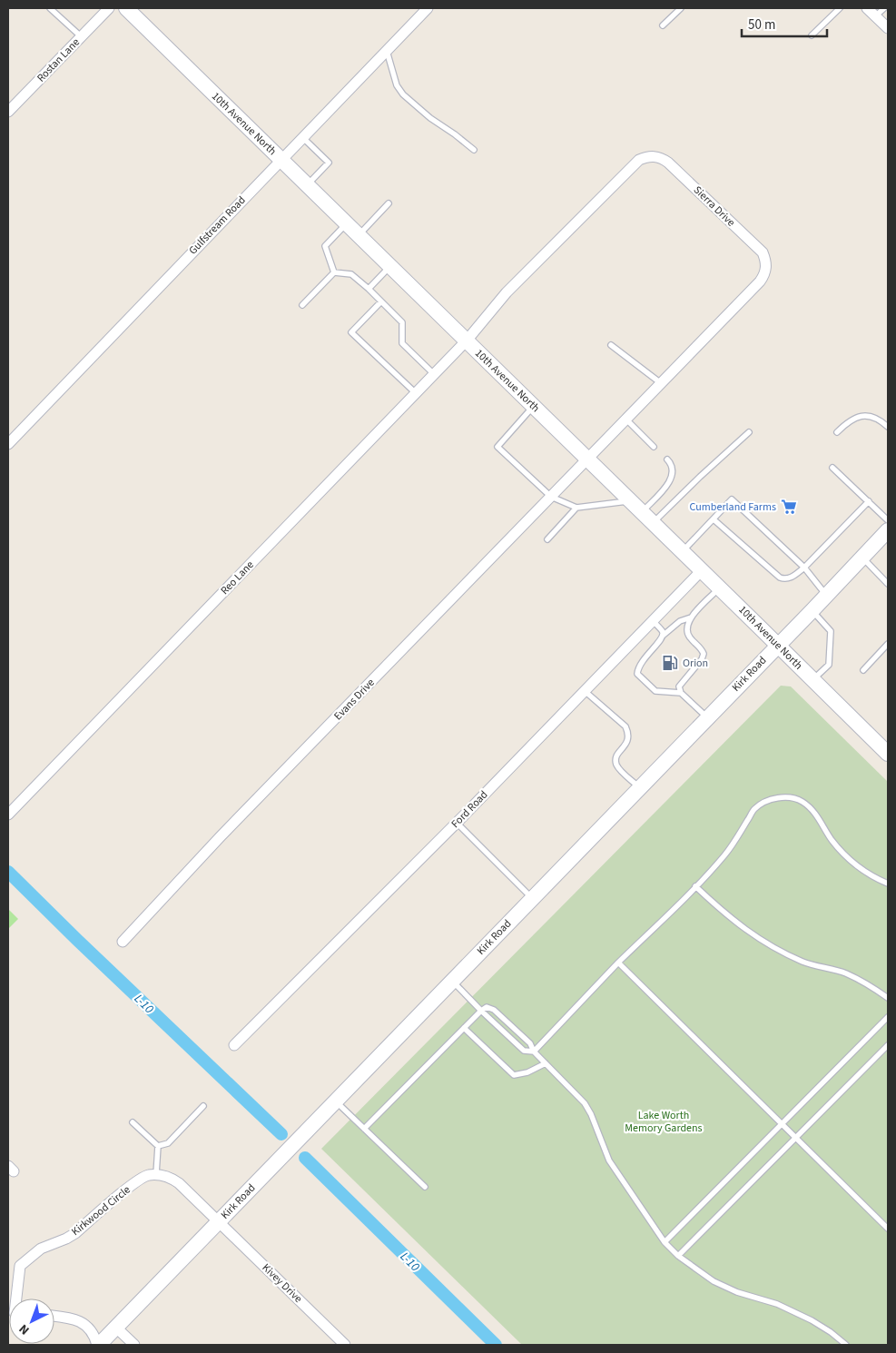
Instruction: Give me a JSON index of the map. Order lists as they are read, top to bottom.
{
  "streets": {
    "street": [
      "Rostan Lane",
      "10th Avenue North",
      "Sierra Drive",
      "Gulfstream Road",
      "Reo Lane",
      "Kirk Road",
      "Evans Drive",
      "Ford Road",
      "Kirkwood Circle",
      "Kivey Drive"
    ]
  },
  "crossings": [
    ["10th Avenue North", "Sierra Drive"],
    ["10th Avenue North", "Gulfstream Road"],
    ["10th Avenue North", "Reo Lane"],
    ["10th Avenue North", "Kirk Road"],
    ["10th Avenue North", "Evans Drive"],
    ["10th Avenue North", "Ford Road"],
    ["Sierra Drive", "Reo Lane"],
    ["Sierra Drive", "Evans Drive"],
    ["Kirk Road", "Kivey Drive"]
  ],
  "water": ["L-10"],
  "parks": ["Lake Worth Memory Gardens"],
  "places": {
    "supermarket": ["Cumberland Farms"],
    "fuel station": ["Orion"]
  },
  "scale_bar": "50 m",
  "north": "bottom left"
}
